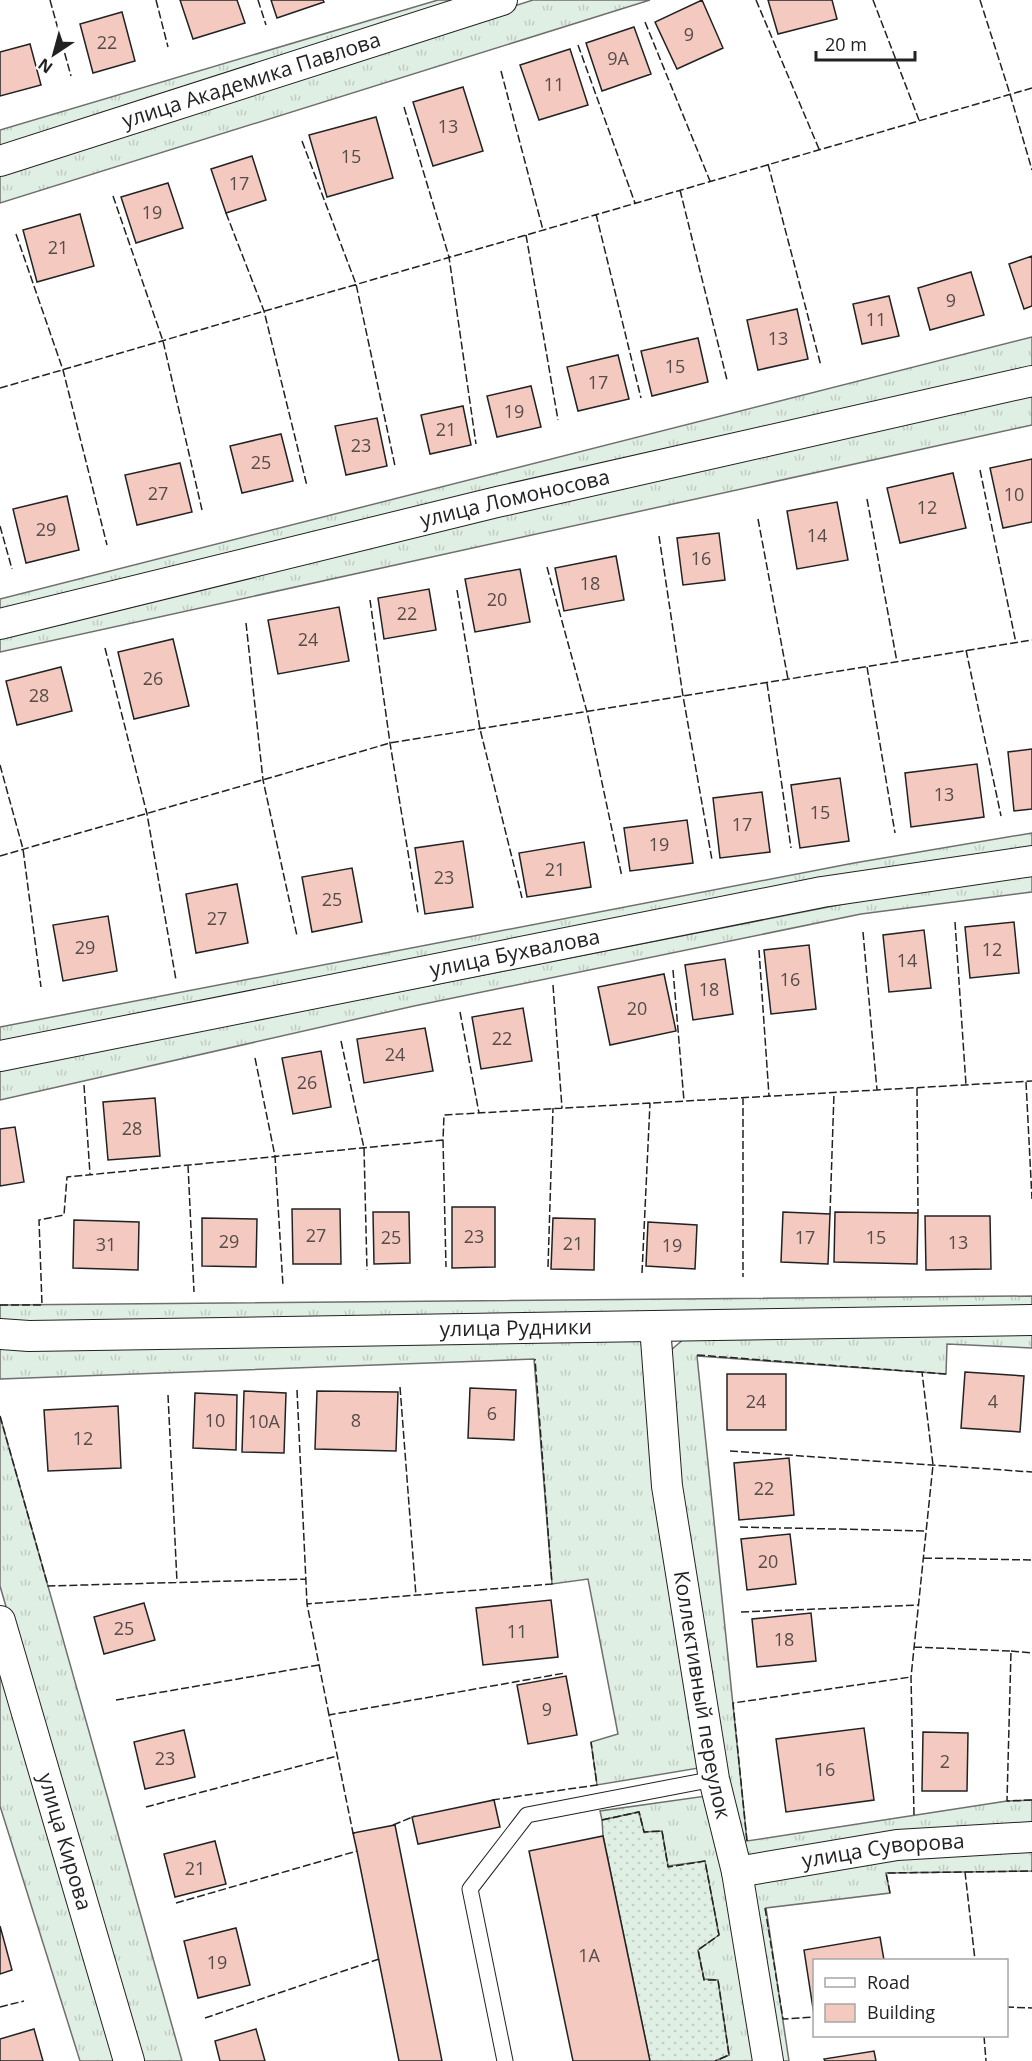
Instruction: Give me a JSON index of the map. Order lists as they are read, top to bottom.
{
  "streets": {
    "street": [
      "улица Академика Павлова",
      "улица Ломоносова",
      "улица Бухвалова",
      "улица Рудники",
      "Коллективный переулок",
      "улица Кирова",
      "улица Суворова"
    ]
  },
  "crossings": [
    ["улица Рудники", "Коллективный переулок"],
    ["Коллективный переулок", "улица Суворова"]
  ],
  "house_numbers": [
    "9",
    "22",
    "9А",
    "11",
    "13",
    "15",
    "17",
    "19",
    "21",
    "9",
    "11",
    "13",
    "15",
    "17",
    "19",
    "21",
    "23",
    "25",
    "27",
    "10",
    "12",
    "29",
    "14",
    "16",
    "18",
    "20",
    "22",
    "24",
    "26",
    "28",
    "13",
    "15",
    "17",
    "19",
    "21",
    "23",
    "25",
    "27",
    "29",
    "12",
    "14",
    "16",
    "18",
    "20",
    "22",
    "24",
    "26",
    "28",
    "27",
    "23",
    "25",
    "17",
    "15",
    "29",
    "13",
    "21",
    "31",
    "19",
    "24",
    "4",
    "6",
    "10",
    "8",
    "10А",
    "12",
    "22",
    "20",
    "25",
    "11",
    "18",
    "9",
    "23",
    "2",
    "16",
    "21",
    "1А",
    "19"
  ],
  "legend": ["Road", "Building"],
  "scale_bar": "20 m",
  "north": "bottom left"
}
